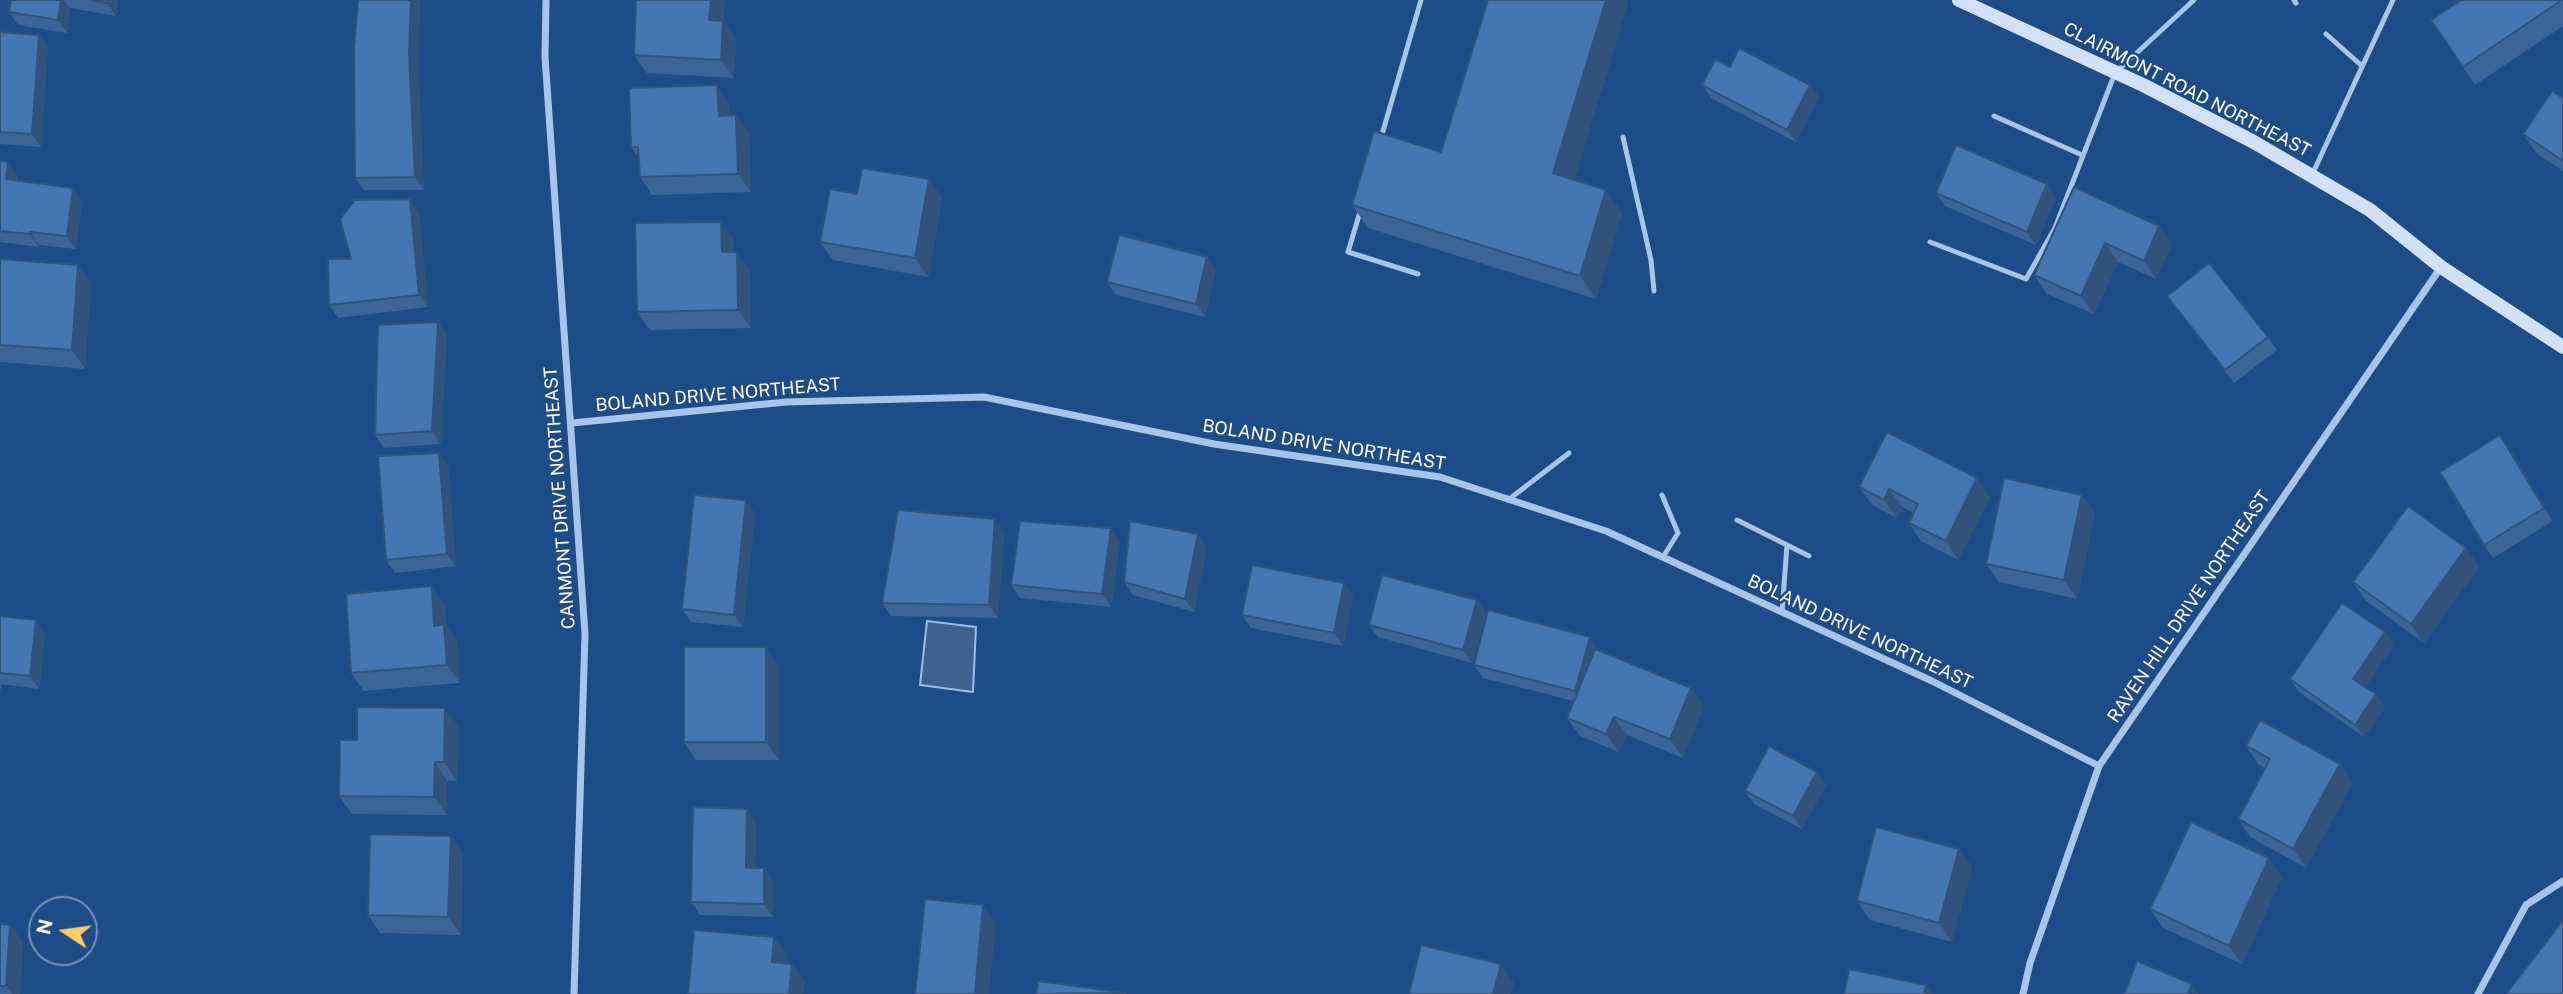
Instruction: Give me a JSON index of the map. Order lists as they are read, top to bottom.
{
  "streets": {
    "main road": ["CLAIRMONT ROAD NORTHEAST"],
    "street": ["BOLAND DRIVE NORTHEAST", "CANMONT DRIVE NORTHEAST", "RAVEN HILL DRIVE NORTHEAST"]
  },
  "crossings": [
    ["CLAIRMONT ROAD NORTHEAST", "RAVEN HILL DRIVE NORTHEAST"],
    ["BOLAND DRIVE NORTHEAST", "CANMONT DRIVE NORTHEAST"],
    ["BOLAND DRIVE NORTHEAST", "RAVEN HILL DRIVE NORTHEAST"]
  ],
  "north": "left"
}
